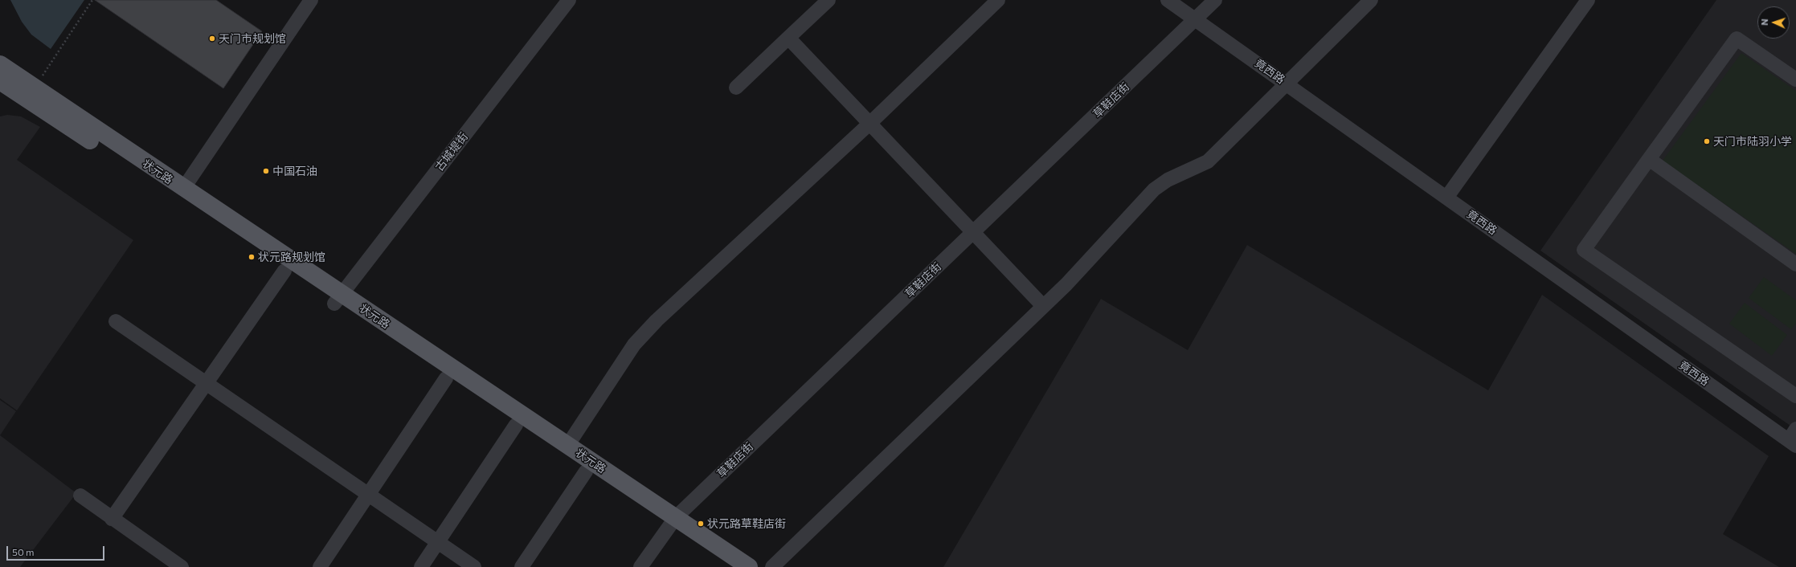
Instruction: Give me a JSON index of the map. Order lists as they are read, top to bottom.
{
  "streets": {
    "main road": ["状元路"],
    "street": ["竟西路", "草鞋店街", "古城堤街"]
  },
  "crossings": [
    ["竟西路", "草鞋店街"],
    ["草鞋店街", "状元路"],
    ["古城堤街", "状元路"]
  ],
  "places": [
    "天门市规划馆",
    "天门市陆羽小学",
    "中国石油",
    "状元路规划馆",
    "状元路草鞋店街"
  ],
  "scale_bar": "50 m",
  "north": "left"
}
